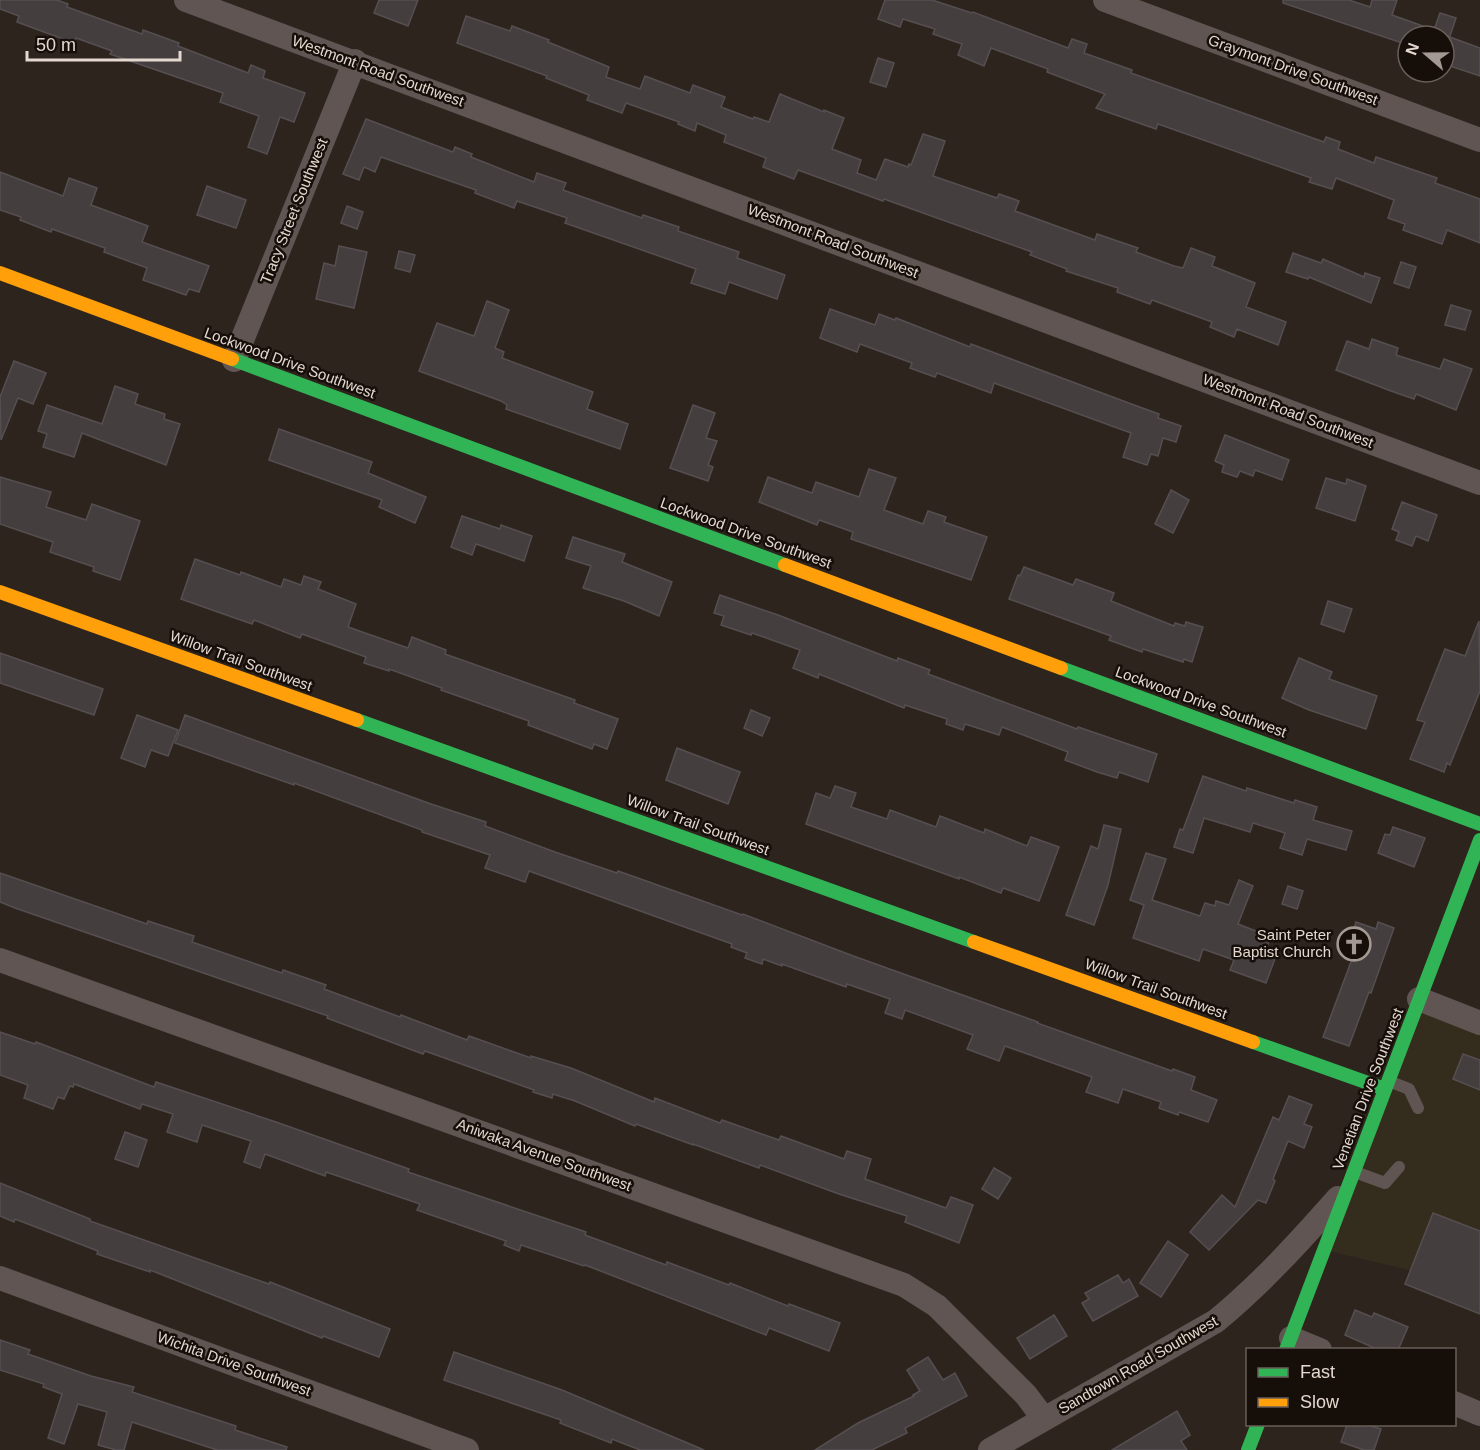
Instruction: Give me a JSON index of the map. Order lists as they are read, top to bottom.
{
  "streets": {
    "street": [
      "Graymont Drive Southwest",
      "Westmont Road Southwest",
      "Tracy Street Southwest",
      "Lockwood Drive Southwest",
      "Willow Trail Southwest",
      "Venetian Drive Southwest",
      "Aniwaka Avenue Southwest",
      "Wichita Drive Southwest",
      "Sandtown Road Southwest"
    ]
  },
  "crossings": [
    ["Westmont Road Southwest", "Tracy Street Southwest"],
    ["Tracy Street Southwest", "Lockwood Drive Southwest"],
    ["Willow Trail Southwest", "Venetian Drive Southwest"],
    ["Venetian Drive Southwest", "Sandtown Road Southwest"],
    ["Aniwaka Avenue Southwest", "Sandtown Road Southwest"]
  ],
  "places": {
    "church": ["Saint Peter Baptist Church"]
  },
  "legend": ["Fast", "Slow"],
  "scale_bar": "50 m",
  "north": "left"
}
